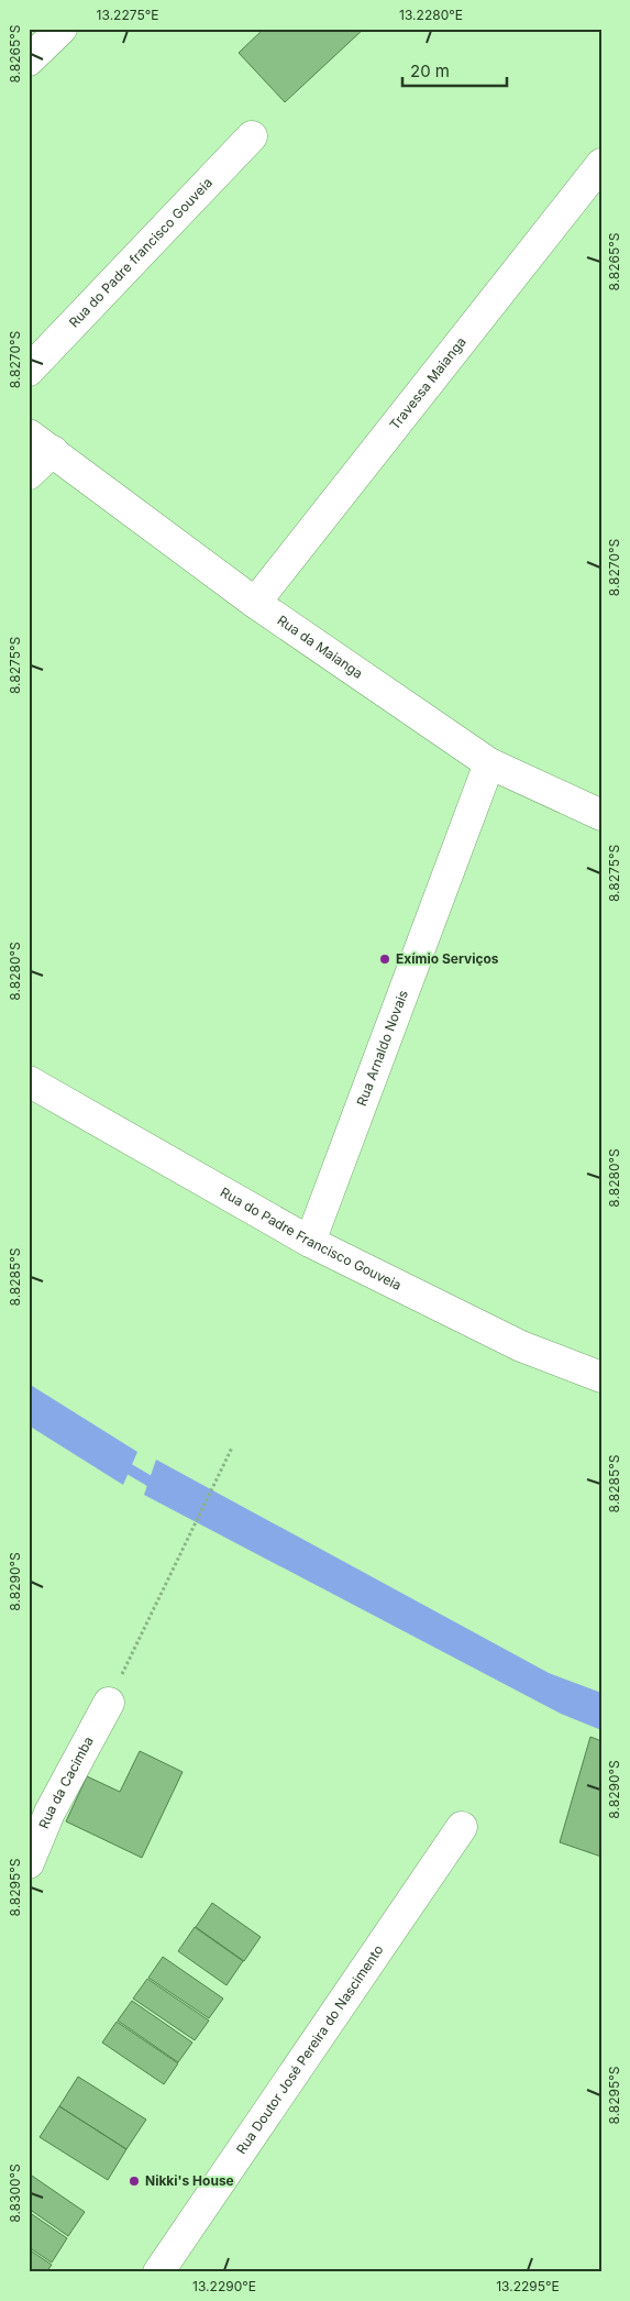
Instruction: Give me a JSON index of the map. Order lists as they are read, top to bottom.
{
  "streets": {
    "street": [
      "Rua do Padre francisco Gouveia",
      "Travessa Maianga",
      "Rua da Maianga",
      "Rua Arnaldo Novais",
      "Rua do Padre Francisco Gouveia",
      "Rua da Cacimba",
      "Rua Doutor José Pereira do Nascimento"
    ]
  },
  "crossings": [
    ["Travessa Maianga", "Rua da Maianga"],
    ["Rua da Maianga", "Rua Arnaldo Novais"],
    ["Rua Arnaldo Novais", "Rua do Padre Francisco Gouveia"]
  ],
  "places": ["Exímio Serviços", "Nikki's House"],
  "scale_bar": "20 m",
  "coordinates": [
    "13.2275°E",
    "13.2280°E",
    "8.8265°S",
    "8.8270°S",
    "8.8275°S",
    "8.8280°S",
    "8.8285°S",
    "8.8290°S",
    "8.8295°S",
    "8.8300°S",
    "13.2290°E",
    "13.2295°E"
  ]
}
